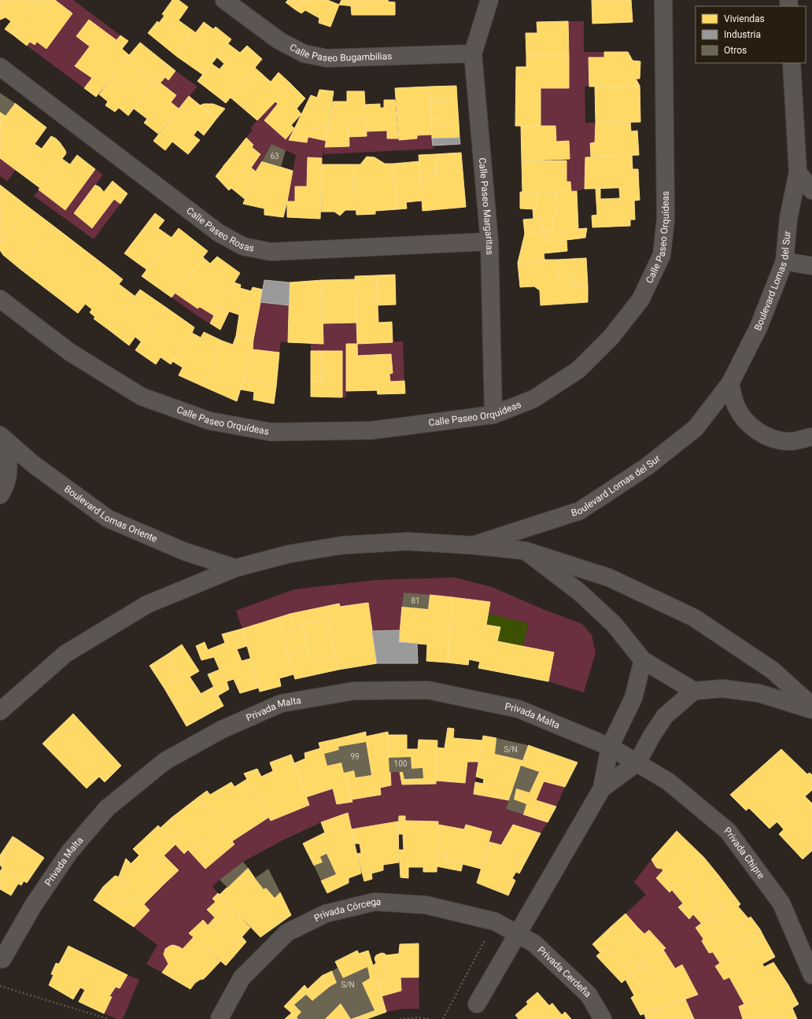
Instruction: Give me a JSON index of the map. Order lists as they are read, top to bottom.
{
  "streets": {
    "street": [
      "Calle Paseo Bugambilias",
      "Calle Paseo Margaritas",
      "Calle Paseo Rosas",
      "Calle Paseo Orquídeas",
      "Boulevard Lomas del Sur",
      "Boulevard Lomas Oriente",
      "Privada Malta",
      "Privada Chipre",
      "Privada Córcega",
      "Privada Cerdeña"
    ]
  },
  "crossings": [
    ["Calle Paseo Bugambilias", "Calle Paseo Margaritas"],
    ["Calle Paseo Margaritas", "Calle Paseo Rosas"],
    ["Calle Paseo Margaritas", "Calle Paseo Orquídeas"],
    ["Privada Malta", "Privada Chipre"],
    ["Privada Córcega", "Privada Cerdeña"]
  ],
  "house_numbers": [
    "63",
    "81",
    "S/N",
    "99",
    "100",
    "S/N"
  ],
  "legend": ["Viviendas", "Industria", "Otros"]
}
